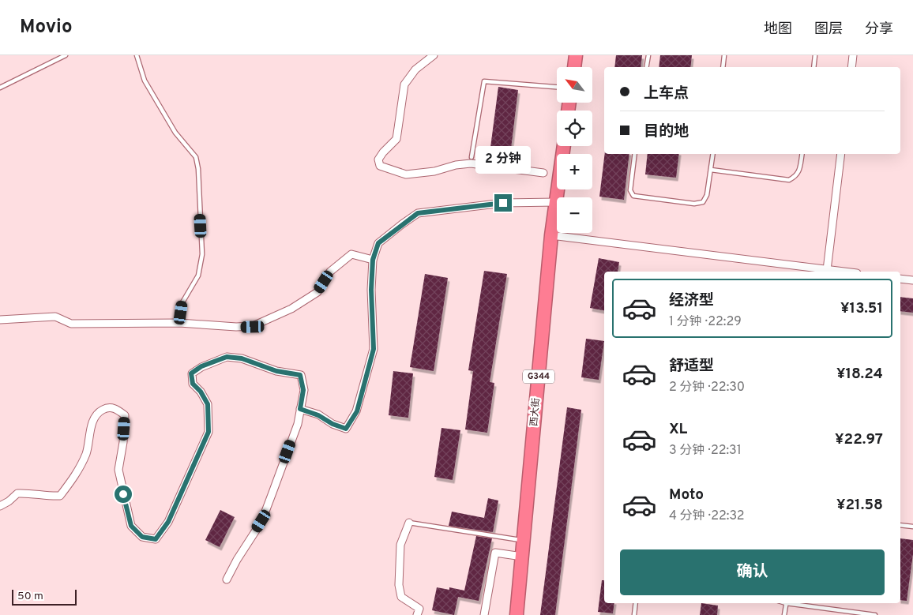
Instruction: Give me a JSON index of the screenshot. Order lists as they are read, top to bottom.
{
  "streets": {
    "highway": ["G344", "西大街"]
  },
  "scale_bar": "50 m",
  "north": "top left",
  "page": {
    "header": "Movio",
    "nav": ["地图", "图层", "分享"],
    "map_buttons": ["+", "−"],
    "banner": ["上车点", "目的地"],
    "bubble": "2 分钟",
    "list": [
      {
        "name": "经济型",
        "note": "1 分钟 · 22:29",
        "value": "¥13.51"
      },
      {
        "name": "舒适型",
        "note": "2 分钟 · 22:30",
        "value": "¥18.24"
      },
      {
        "name": "XL",
        "note": "3 分钟 · 22:31",
        "value": "¥22.97"
      },
      {
        "name": "Moto",
        "note": "4 分钟 · 22:32",
        "value": "¥21.58"
      }
    ],
    "buttons": "确认",
    "scale": "50 m"
  }
}
